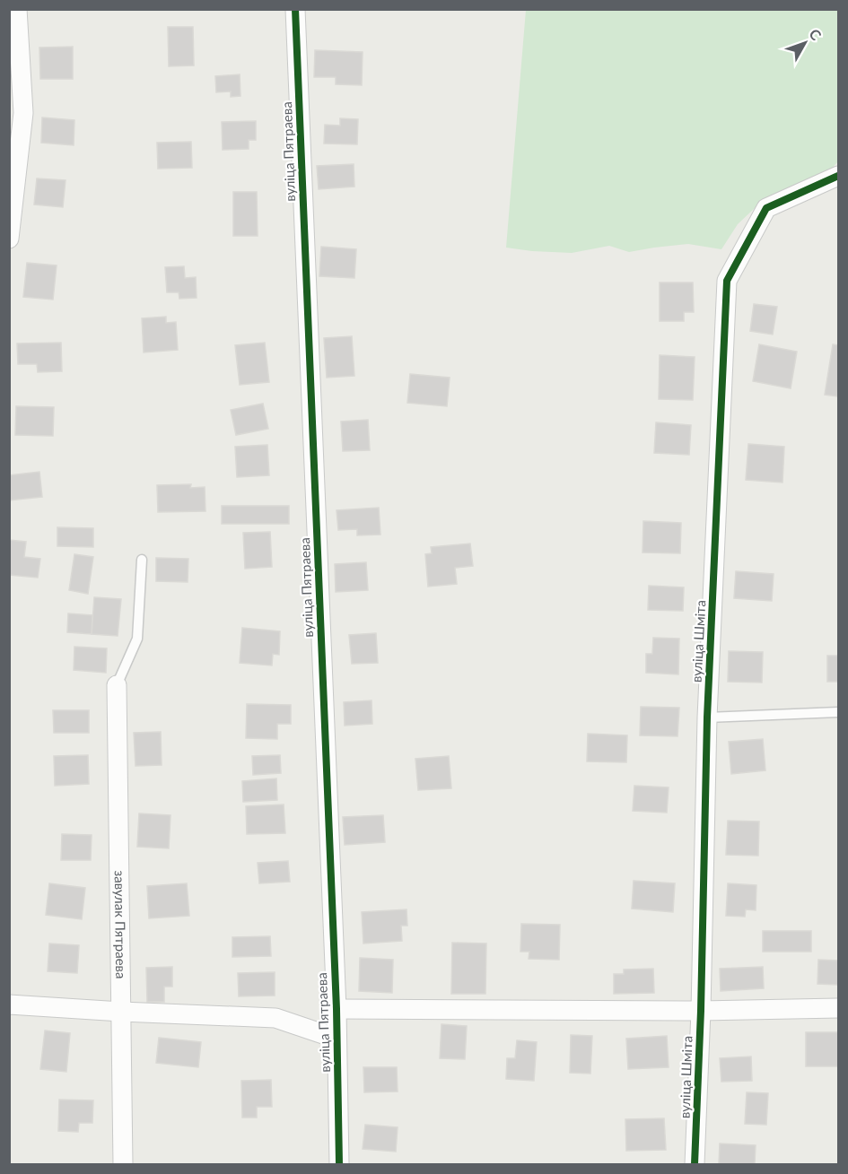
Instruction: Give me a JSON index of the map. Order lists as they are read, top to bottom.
{
  "streets": {
    "street": ["вуліца Пятраева", "вуліца Шміта", "завулак Пятраева"]
  },
  "crossings": [
    ["вуліца Пятраева", "вуліца Шміта"]
  ],
  "north": "top right"
}
